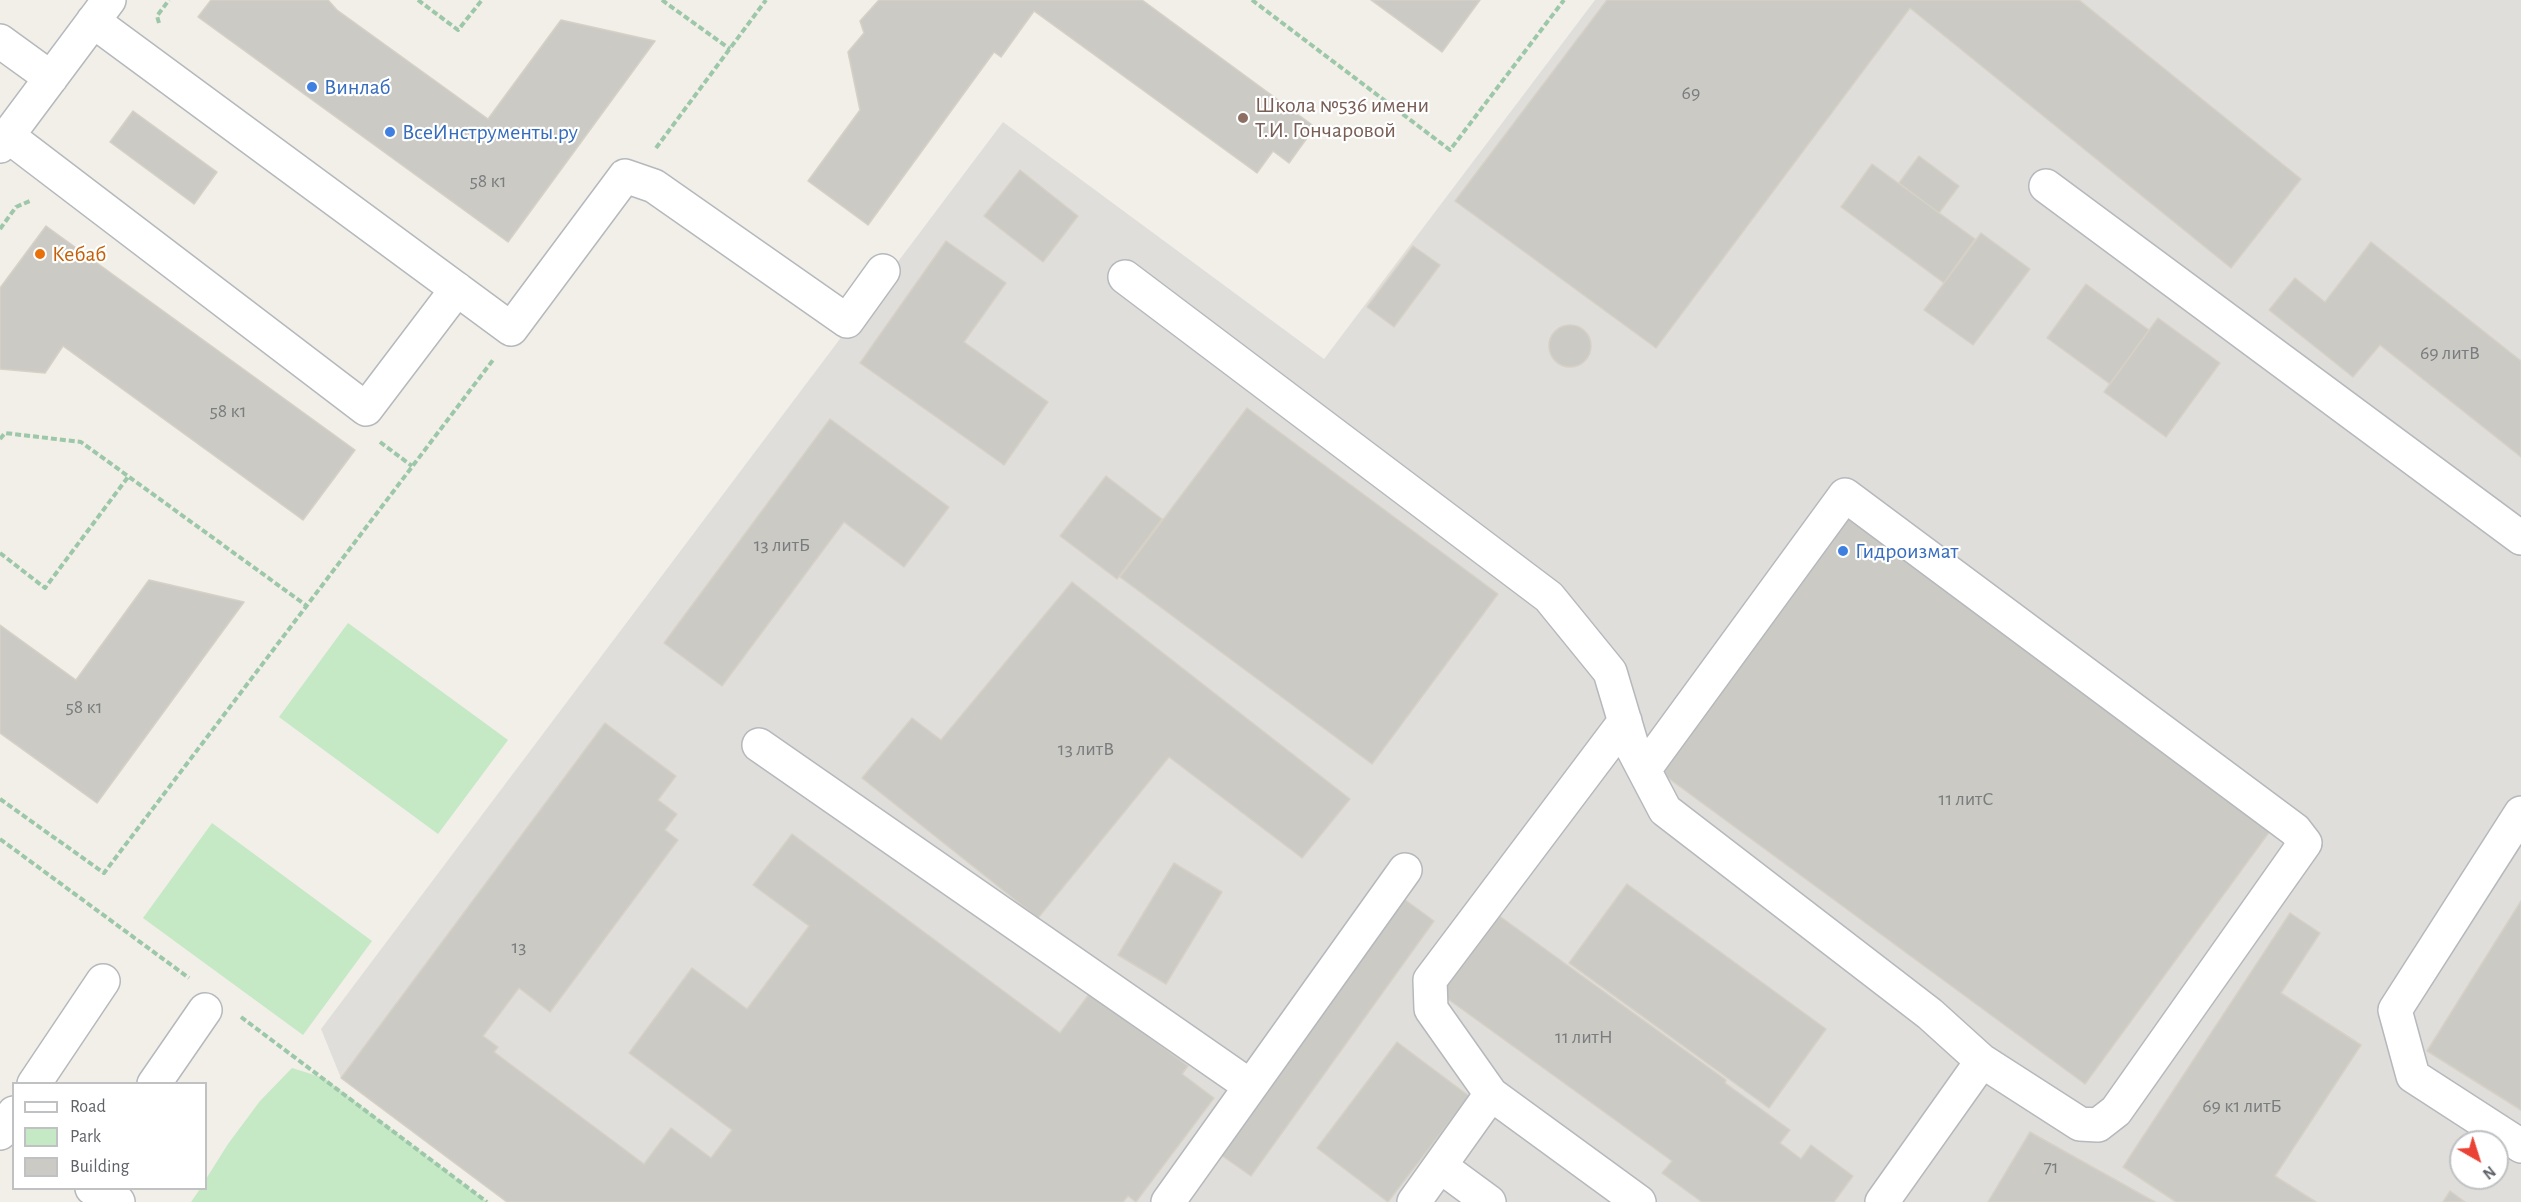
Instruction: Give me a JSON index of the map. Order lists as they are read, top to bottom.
{
  "places": [
    "Винлаб",
    "Школа №536 имени Т.И. Гончаровой",
    "ВсеИнструменты.ру",
    "Кебаб",
    "Гидроизмат"
  ],
  "house_numbers": [
    "69",
    "58 к1",
    "69 литВ",
    "58 к1",
    "13 литБ",
    "58 к1",
    "13 литВ",
    "11 литС",
    "13",
    "11 литН",
    "69 к1 литБ",
    "71"
  ],
  "legend": ["Road", "Park", "Building"],
  "north": "bottom right"
}
